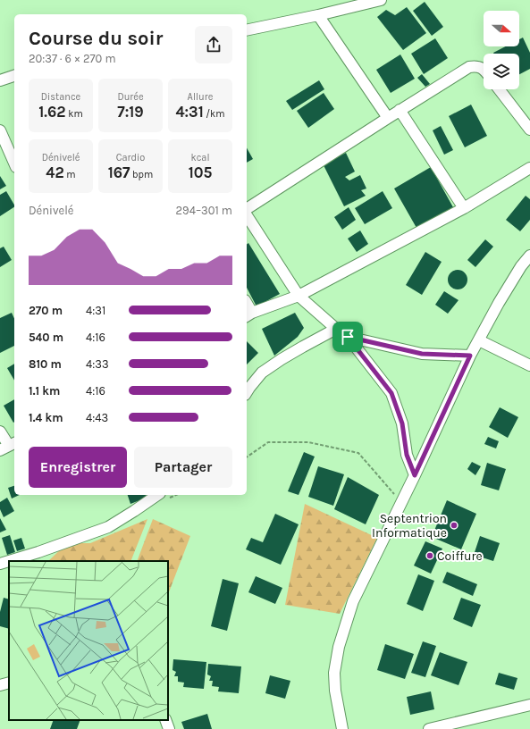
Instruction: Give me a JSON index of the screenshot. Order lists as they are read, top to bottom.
{
  "places": ["Septentrion Informatique", "Coiffure"],
  "north": "right",
  "page": {
    "heading": ["Course du soir", "20:37 · 6 × 270 m"],
    "stats": [
      ["Distance", "1.62 km"],
      ["Durée", "7:19"],
      ["Allure", "4:31 /km"],
      ["Dénivelé", "42 m"],
      ["Cardio", "167 bpm"],
      ["kcal", "105"]
    ],
    "chart": ["Dénivelé", "294–301 m"],
    "list": [
      {
        "name": "270 m",
        "note": "4:31"
      },
      {
        "name": "540 m",
        "note": "4:16"
      },
      {
        "name": "810 m",
        "note": "4:33"
      },
      {
        "name": "1.1 km",
        "note": "4:16"
      },
      {
        "name": "1.4 km",
        "note": "4:43"
      }
    ],
    "buttons": ["Enregistrer", "Partager"]
  }
}
